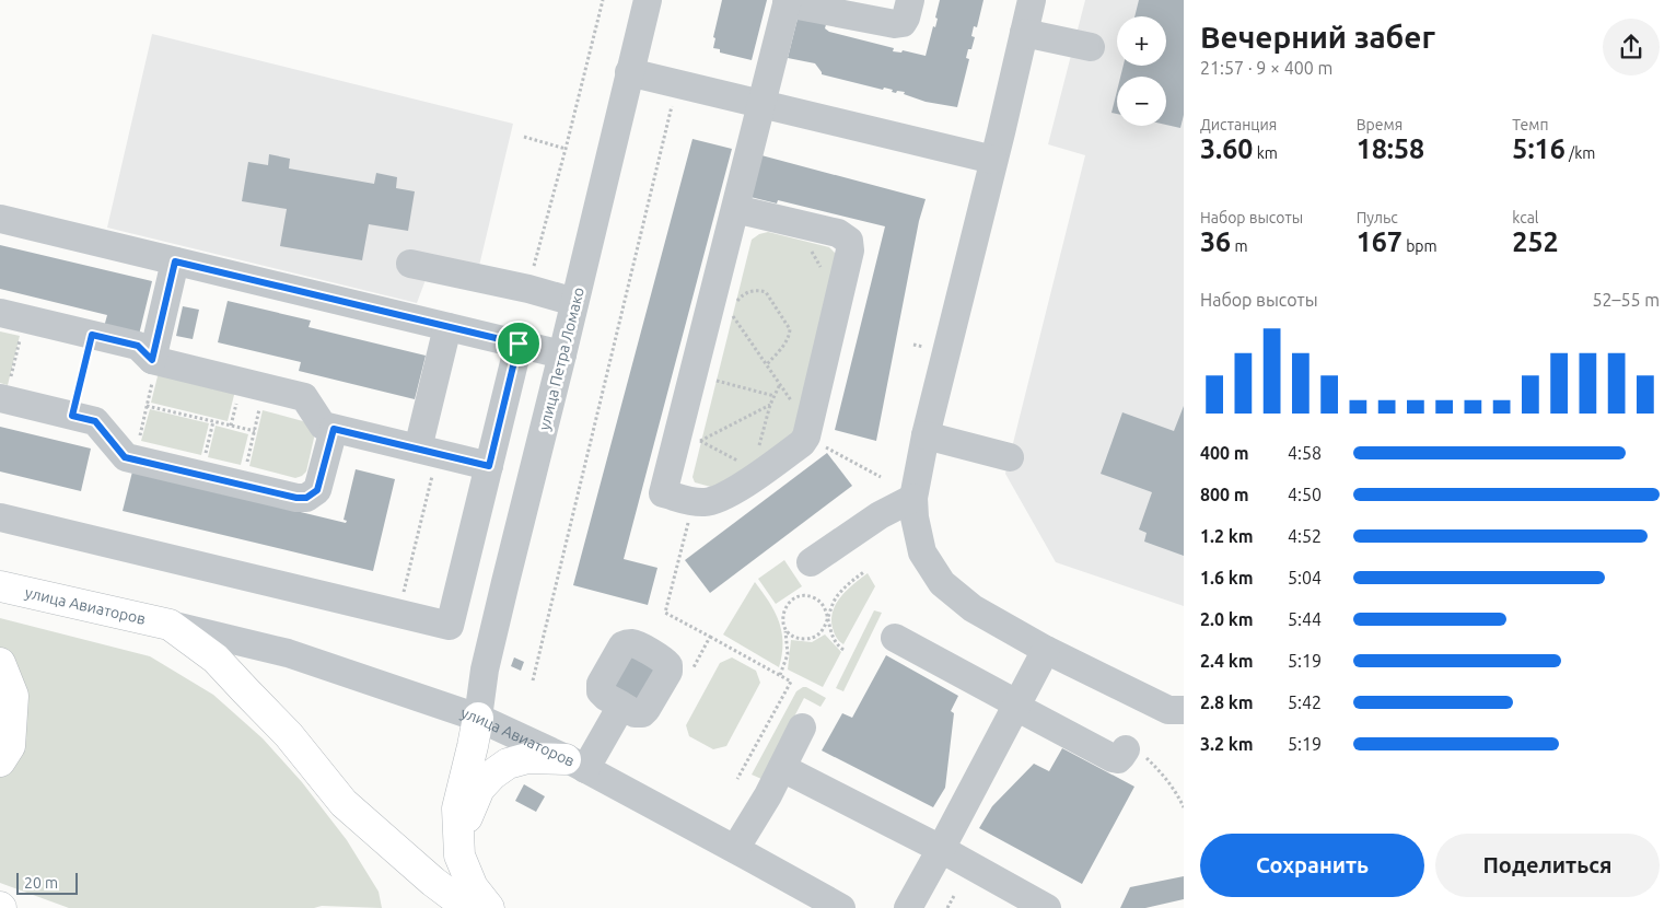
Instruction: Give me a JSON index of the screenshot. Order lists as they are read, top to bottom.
{
  "streets": {
    "main road": ["улица Авиаторов"],
    "street": ["улица Петра Ломако"]
  },
  "crossings": [
    ["улица Петра Ломако", "улица Авиаторов"]
  ],
  "scale_bar": "20 m",
  "page": {
    "heading": ["Вечерний забег", "21:57 · 9 × 400 m"],
    "map_buttons": ["+", "−"],
    "stats": [
      ["Дистанция", "3.60 km"],
      ["Время", "18:58"],
      ["Темп", "5:16 /km"],
      ["Набор высоты", "36 m"],
      ["Пульс", "167 bpm"],
      ["kcal", "252"]
    ],
    "chart": ["Набор высоты", "52–55 m"],
    "list": [
      {
        "name": "400 m",
        "note": "4:58"
      },
      {
        "name": "800 m",
        "note": "4:50"
      },
      {
        "name": "1.2 km",
        "note": "4:52"
      },
      {
        "name": "1.6 km",
        "note": "5:04"
      },
      {
        "name": "2.0 km",
        "note": "5:44"
      },
      {
        "name": "2.4 km",
        "note": "5:19"
      },
      {
        "name": "2.8 km",
        "note": "5:42"
      },
      {
        "name": "3.2 km",
        "note": "5:19"
      }
    ],
    "buttons": ["Сохранить", "Поделиться"],
    "scale": "20 m"
  }
}
